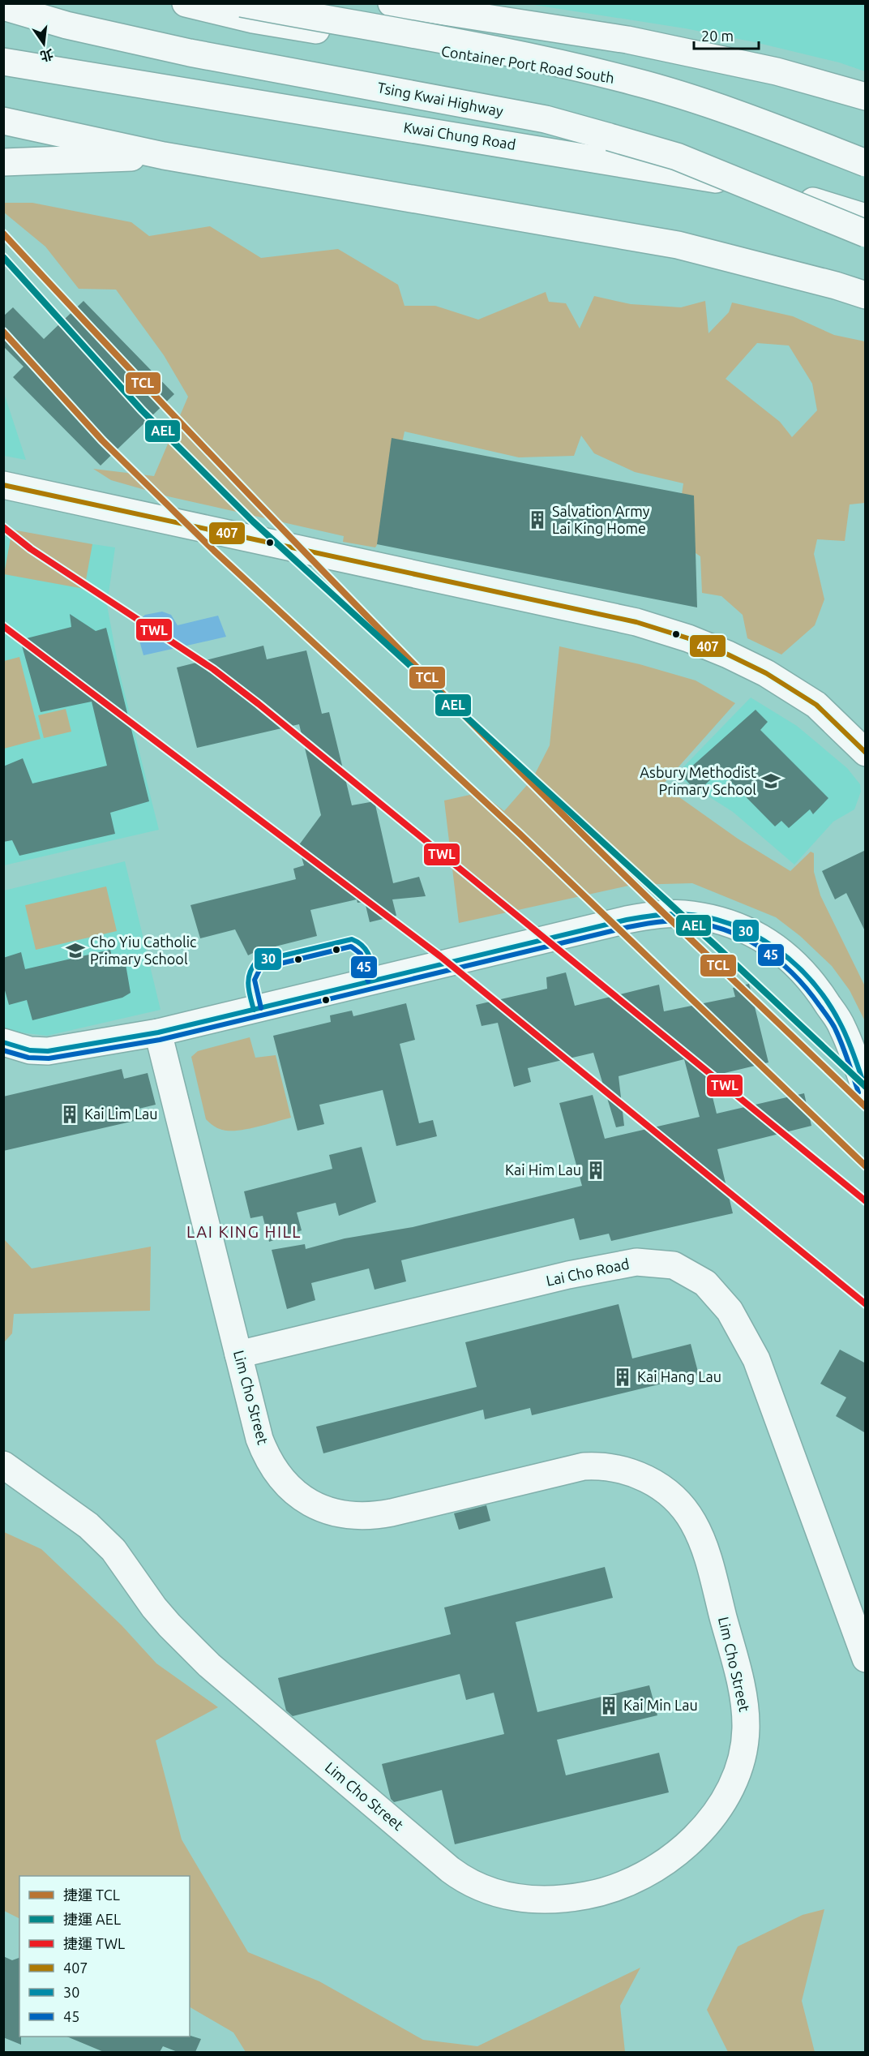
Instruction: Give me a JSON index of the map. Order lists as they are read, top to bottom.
{
  "streets": {
    "main road": [
      "Container Port Road South",
      "Tsing Kwai Highway",
      "Kwai Chung Road",
      "Lai Cho Road",
      "Lim Cho Street"
    ]
  },
  "crossings": [
    ["Lai Cho Road", "Lim Cho Street"]
  ],
  "districts": ["LAI KING HILL"],
  "places": {
    "building": [
      "Salvation Army Lai King Home",
      "Kai Lim Lau",
      "Kai Him Lau",
      "Kai Hang Lau",
      "Kai Min Lau"
    ],
    "school or university": ["Asbury Methodist Primary School", "Cho Yiu Catholic Primary School"]
  },
  "lines": [
    "metro line TCL",
    "metro line AEL",
    "transit line 407",
    "metro line TWL",
    "transit line 30",
    "transit line 45"
  ],
  "legend": [
    "捷運 TCL",
    "捷運 AEL",
    "捷運 TWL",
    "407",
    "30",
    "45"
  ],
  "scale_bar": "20 m",
  "north": "bottom"
}
